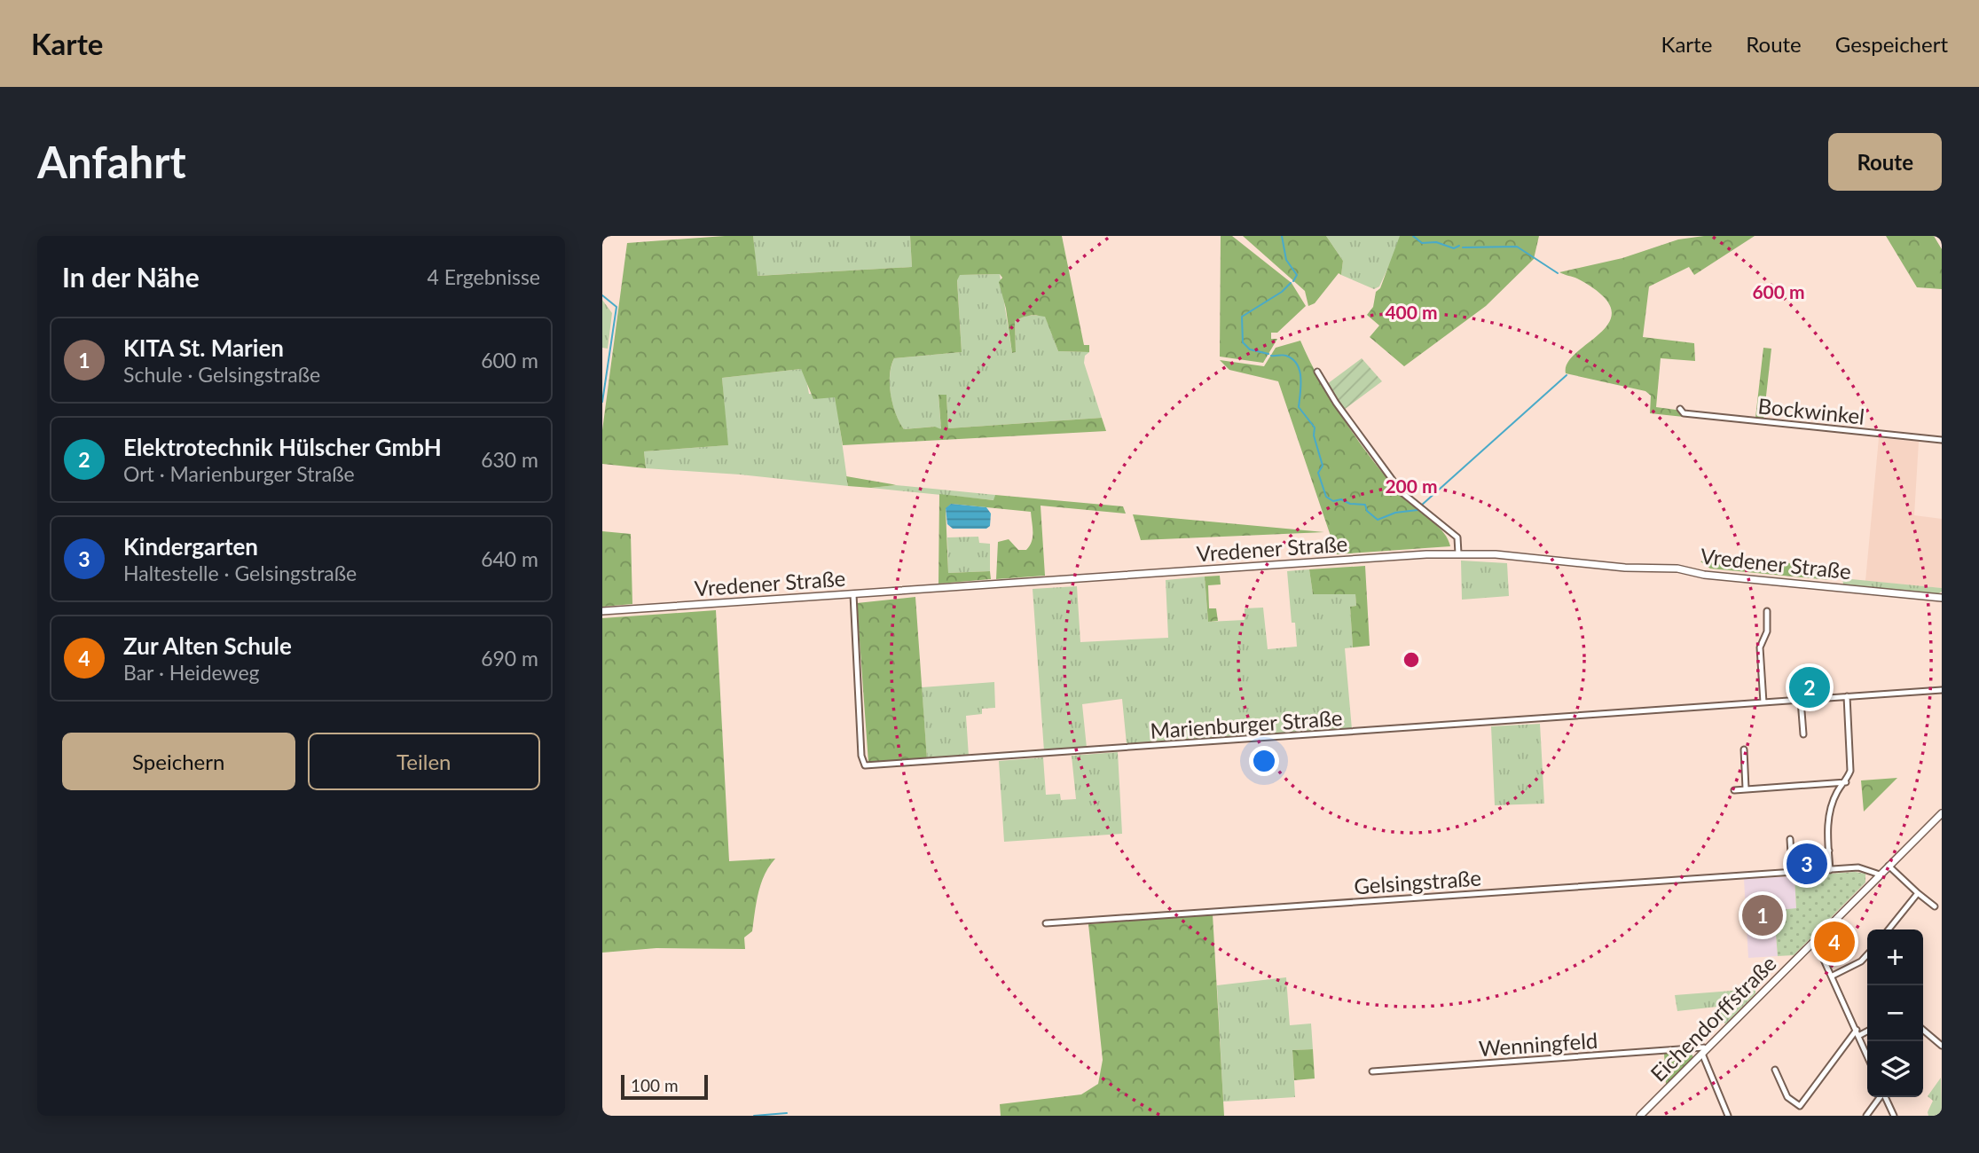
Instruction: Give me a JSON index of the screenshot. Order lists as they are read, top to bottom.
{
  "streets": {
    "street": [
      "Bockwinkel",
      "Vredener Straße",
      "Marienburger Straße",
      "Gelsingstraße",
      "Eichendorffstraße",
      "Wenningfeld"
    ]
  },
  "crossings": [
    ["Vredener Straße", "Marienburger Straße"],
    ["Gelsingstraße", "Eichendorffstraße"],
    ["Eichendorffstraße", "Wenningfeld"]
  ],
  "scale_bar": "100 m",
  "page": {
    "header": "Karte",
    "nav": ["Karte", "Route", "Gespeichert"],
    "buttons": [
      "Route",
      ["Speichern", "Teilen"]
    ],
    "title": "Anfahrt",
    "heading": ["In der Nähe", "4 Ergebnisse"],
    "list": [
      {
        "mark": "1",
        "name": "KITA St. Marien",
        "note": "Schule · Gelsingstraße",
        "value": "600 m"
      },
      {
        "mark": "2",
        "name": "Elektrotechnik Hülscher GmbH",
        "note": "Ort · Marienburger Straße",
        "value": "630 m"
      },
      {
        "mark": "3",
        "name": "Kindergarten",
        "note": "Haltestelle · Gelsingstraße",
        "value": "640 m"
      },
      {
        "mark": "4",
        "name": "Zur Alten Schule",
        "note": "Bar · Heideweg",
        "value": "690 m"
      }
    ],
    "pins": [
      "2",
      "3",
      "1",
      "4"
    ],
    "map_buttons": ["+", "−"],
    "scale": "100 m"
  },
  "rings": ["600 m", "400 m", "200 m"]
}
